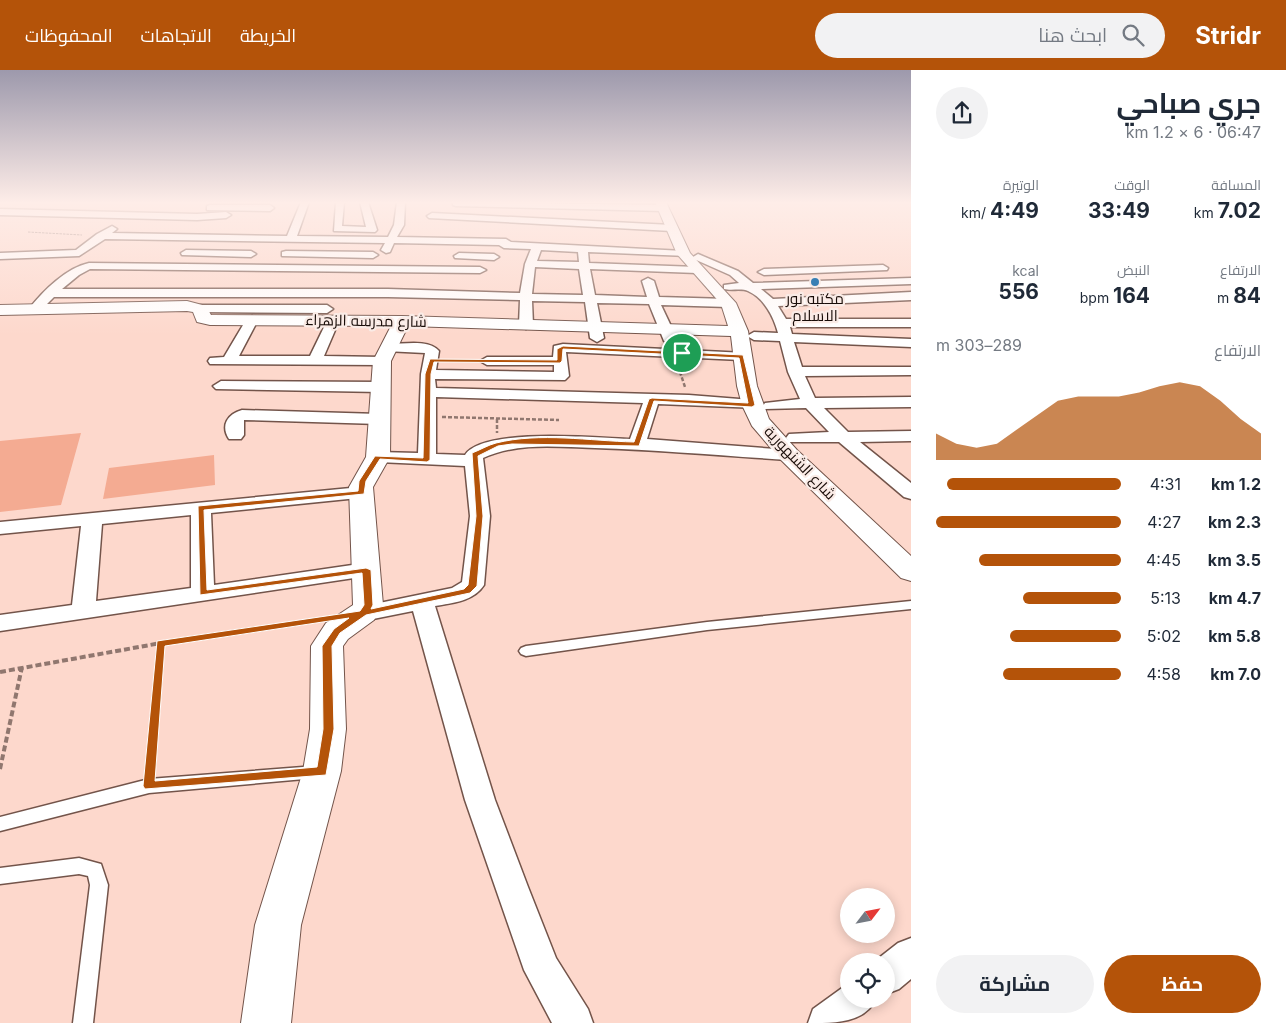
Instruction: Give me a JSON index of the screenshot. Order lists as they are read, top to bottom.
{
  "streets": {
    "street": ["شارع مدرسه الزهراء", "شارع الشنهورية"]
  },
  "crossings": [
    ["شارع مدرسه الزهراء", "شارع الشنهورية"]
  ],
  "places": ["مكتبه نور الاسلام"],
  "north": "top right",
  "page": {
    "header": "Stridr",
    "search": "ابحث هنا",
    "nav": ["الخريطة", "الاتجاهات", "المحفوظات"],
    "heading": ["جري صباحي", "06:47 · 6 × 1.2 km"],
    "stats": [
      ["المسافة", "7.02 km"],
      ["الوقت", "33:49"],
      ["الوتيرة", "4:49 /km"],
      ["الارتفاع", "84 m"],
      ["النبض", "164 bpm"],
      ["kcal", "556"]
    ],
    "chart": ["الارتفاع", "289–303 m"],
    "list": [
      {
        "name": "1.2 km",
        "note": "4:31"
      },
      {
        "name": "2.3 km",
        "note": "4:27"
      },
      {
        "name": "3.5 km",
        "note": "4:45"
      },
      {
        "name": "4.7 km",
        "note": "5:13"
      },
      {
        "name": "5.8 km",
        "note": "5:02"
      },
      {
        "name": "7.0 km",
        "note": "4:58"
      }
    ],
    "buttons": ["حفظ", "مشاركة"]
  }
}
